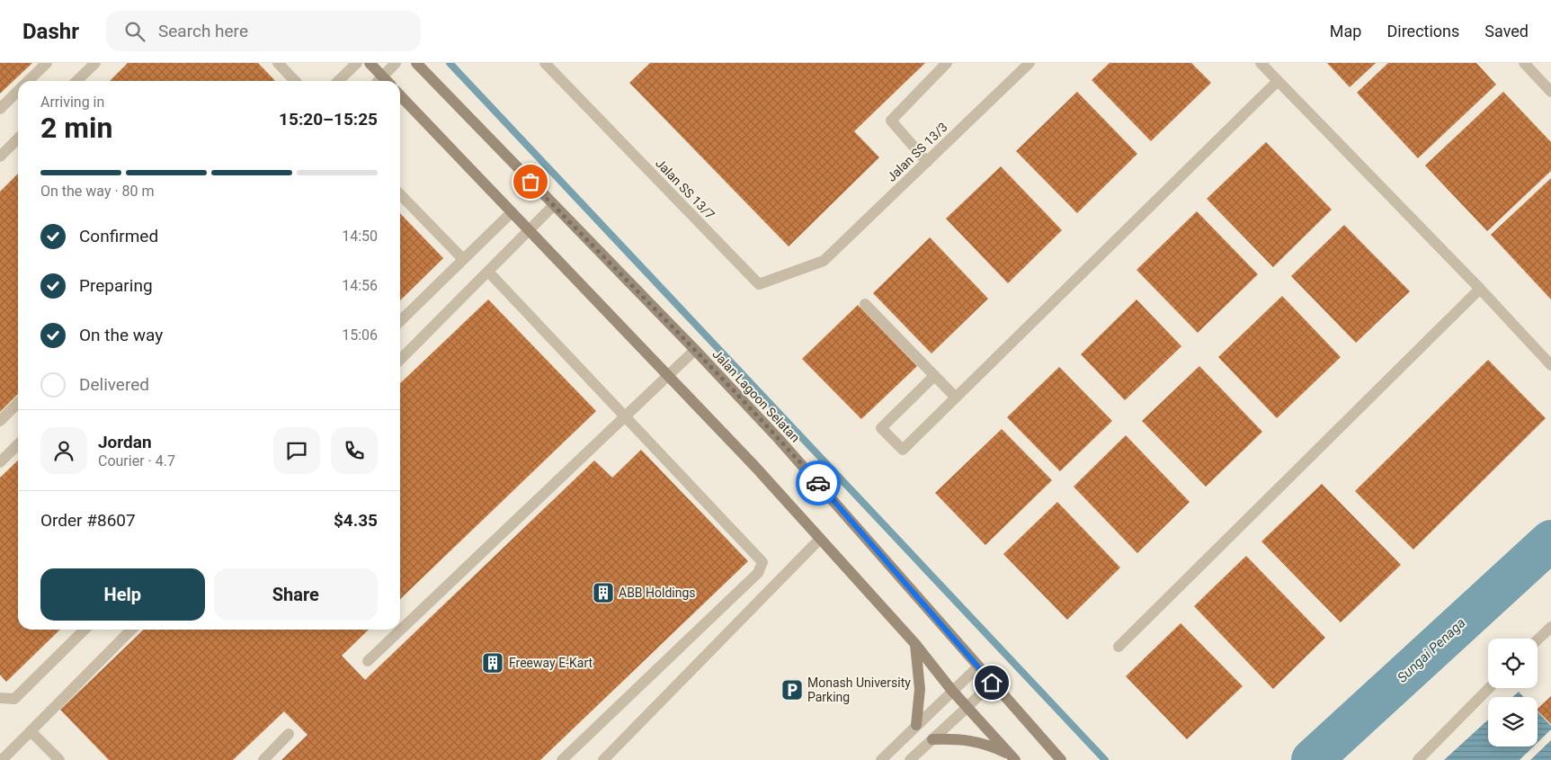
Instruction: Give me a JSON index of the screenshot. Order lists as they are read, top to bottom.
{
  "streets": {
    "main road": ["Jalan Lagoon Selatan"],
    "street": ["Jalan SS 13/3", "Jalan SS 13/7"]
  },
  "crossings": [
    ["Jalan SS 13/3", "Jalan SS 13/7"]
  ],
  "water": ["Sungai Penaga"],
  "places": {
    "building": ["ABB Holdings", "Freeway E-Kart"],
    "parking": ["Monash University Parking"]
  },
  "page": {
    "header": "Dashr",
    "search": "Search here",
    "nav": ["Map", "Directions", "Saved"],
    "heading": ["2 min", "Arriving in", "15:20–15:25"],
    "panel": [
      "Jordan",
      "Courier · 4.7",
      "Order #8607",
      "$4.35"
    ],
    "bar": "On the way · 80 m",
    "list": [
      ["Confirmed", "14:50"],
      ["Preparing", "14:56"],
      ["On the way", "15:06"],
      "Delivered"
    ],
    "buttons": ["Help", "Share"]
  }
}
